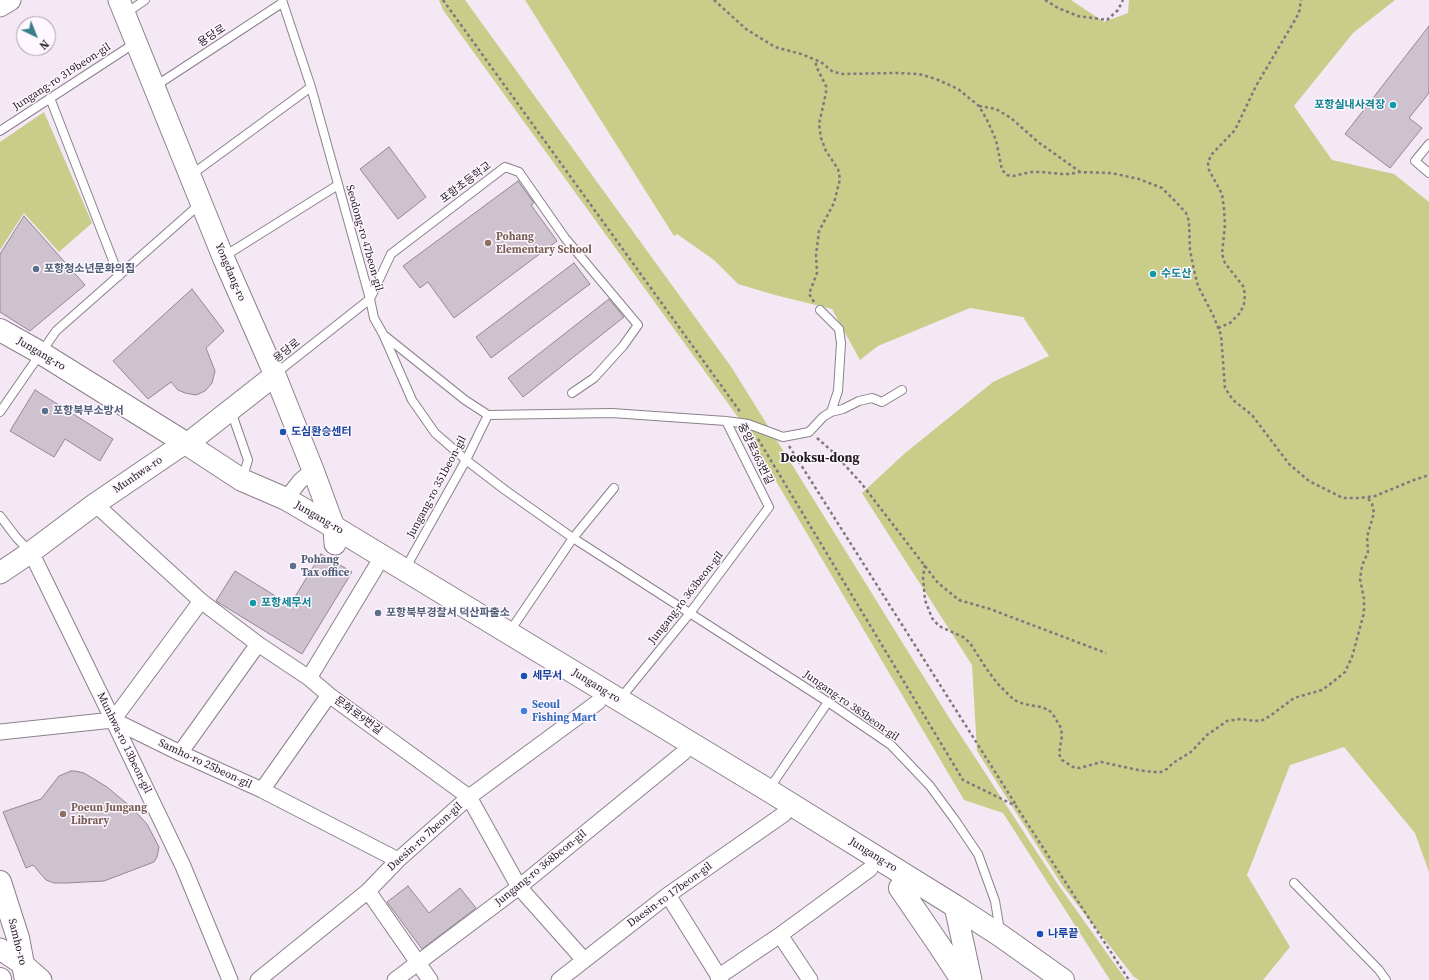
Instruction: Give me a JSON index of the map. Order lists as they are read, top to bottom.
{
  "streets": {
    "main road": [
      "Yongdang-ro",
      "Jungang-ro",
      "Munhwa-ro",
      "Samho-ro"
    ],
    "street": [
      "문화로9번길",
      "Munhwa-ro 13beon-gil",
      "Samho-ro 25beon-gil",
      "Daesin-ro 7beon-gil",
      "Jungang-ro 368beon-gil",
      "Daesin-ro 17beon-gil"
    ],
    "lane": [
      "용당로",
      "Jungang-ro 319beon-gil",
      "포항초등학교",
      "Seodong-ro 47beon-gil",
      "중앙로363번길",
      "Jungang-ro 351beon-gil",
      "Jungang-ro 363beon-gil",
      "Jungang-ro 385beon-gil"
    ]
  },
  "crossings": [
    ["용당로", "포항초등학교"],
    ["용당로", "Seodong-ro 47beon-gil"],
    ["용당로", "Yongdang-ro"],
    ["용당로", "Munhwa-ro"],
    ["Jungang-ro 319beon-gil", "Yongdang-ro"],
    ["포항초등학교", "Seodong-ro 47beon-gil"],
    ["Seodong-ro 47beon-gil", "Jungang-ro 351beon-gil"],
    ["Seodong-ro 47beon-gil", "Jungang-ro 385beon-gil"],
    ["Yongdang-ro", "Jungang-ro"],
    ["Yongdang-ro", "Munhwa-ro"],
    ["Jungang-ro", "Munhwa-ro"],
    ["Jungang-ro", "Jungang-ro 351beon-gil"],
    ["Jungang-ro", "Jungang-ro 363beon-gil"],
    ["Jungang-ro", "Jungang-ro 385beon-gil"],
    ["Jungang-ro", "Daesin-ro 7beon-gil"],
    ["Jungang-ro", "Jungang-ro 368beon-gil"],
    ["Jungang-ro", "Daesin-ro 17beon-gil"],
    ["중앙로363번길", "Jungang-ro 351beon-gil"],
    ["중앙로363번길", "Jungang-ro 363beon-gil"],
    ["Munhwa-ro", "문화로9번길"],
    ["Munhwa-ro", "Munhwa-ro 13beon-gil"],
    ["Jungang-ro 363beon-gil", "Jungang-ro 385beon-gil"],
    ["Jungang-ro 363beon-gil", "Daesin-ro 7beon-gil"],
    ["문화로9번길", "Daesin-ro 7beon-gil"],
    ["문화로9번길", "Jungang-ro 368beon-gil"],
    ["문화로9번길", "Daesin-ro 17beon-gil"],
    ["Munhwa-ro 13beon-gil", "Samho-ro 25beon-gil"],
    ["Samho-ro 25beon-gil", "Daesin-ro 7beon-gil"]
  ],
  "districts": ["Deoksu-dong"],
  "places": [
    "포항실내사격장",
    "Pohang Elementary School",
    "포항청소년문화의집",
    "수도산",
    "포항북부소방서",
    "도심환승센터",
    "Pohang Tax office",
    "포항세무서",
    "포항북부경찰서 덕산파출소",
    "세무서",
    "Seoul Fishing Mart",
    "Poeun Jungang Library",
    "나루끝"
  ],
  "north": "bottom right"
}
